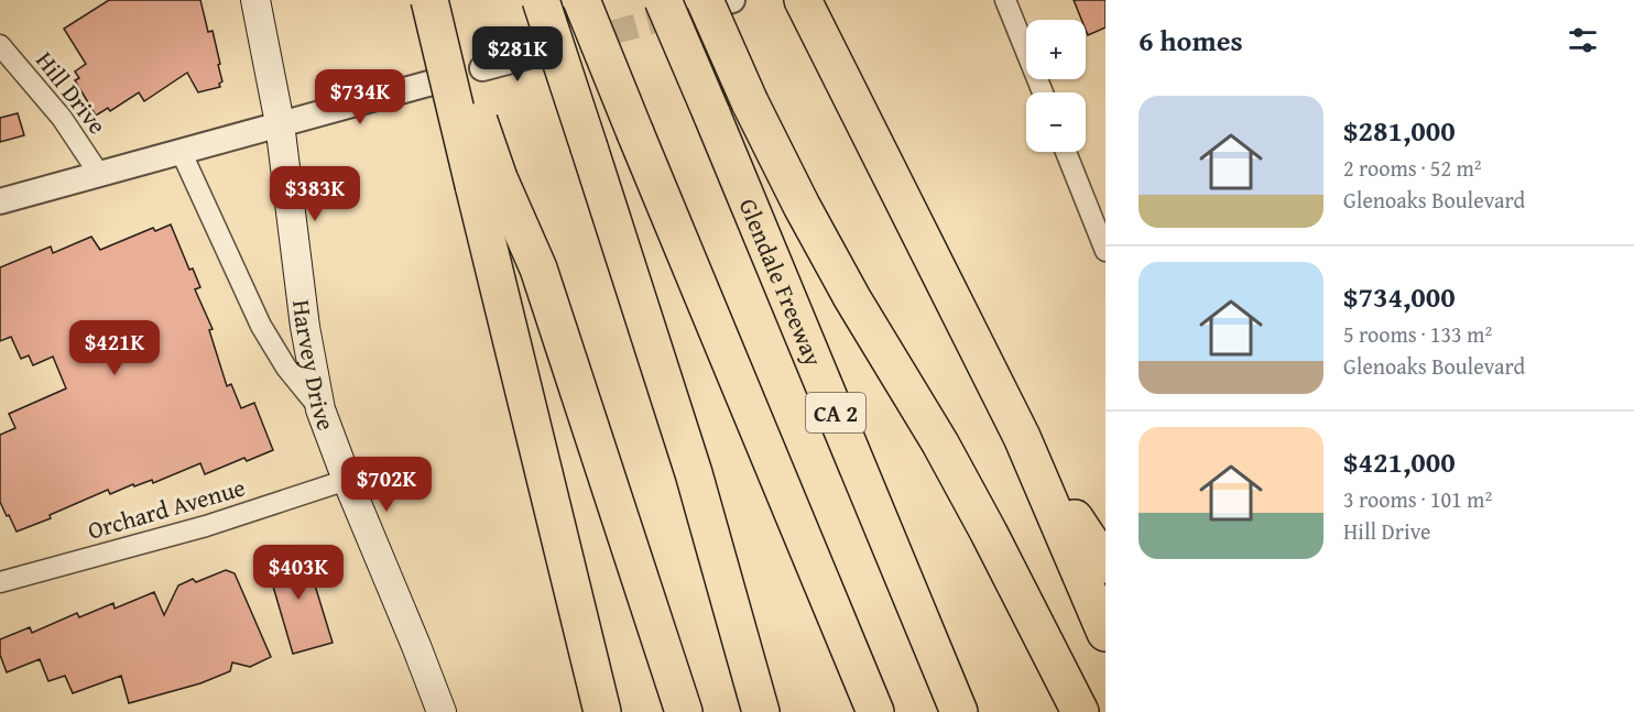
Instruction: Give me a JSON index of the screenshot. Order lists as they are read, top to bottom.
{
  "streets": {
    "highway": ["Glendale Freeway", "CA 2"],
    "main road": ["Harvey Drive"],
    "street": ["Hill Drive", "Orchard Avenue"]
  },
  "crossings": [
    ["Harvey Drive", "Orchard Avenue"]
  ],
  "page": {
    "heading": "6 homes",
    "map_buttons": ["+", "−"],
    "price": [
      "$281K",
      "$734K",
      "$383K",
      "$421K",
      "$702K",
      "$403K"
    ],
    "list": [
      {
        "name": "$281,000",
        "note": "2 rooms · 52 m² · Glenoaks Boulevard"
      },
      {
        "name": "$734,000",
        "note": "5 rooms · 133 m² · Glenoaks Boulevard"
      },
      {
        "name": "$421,000",
        "note": "3 rooms · 101 m² · Hill Drive"
      }
    ]
  }
}
